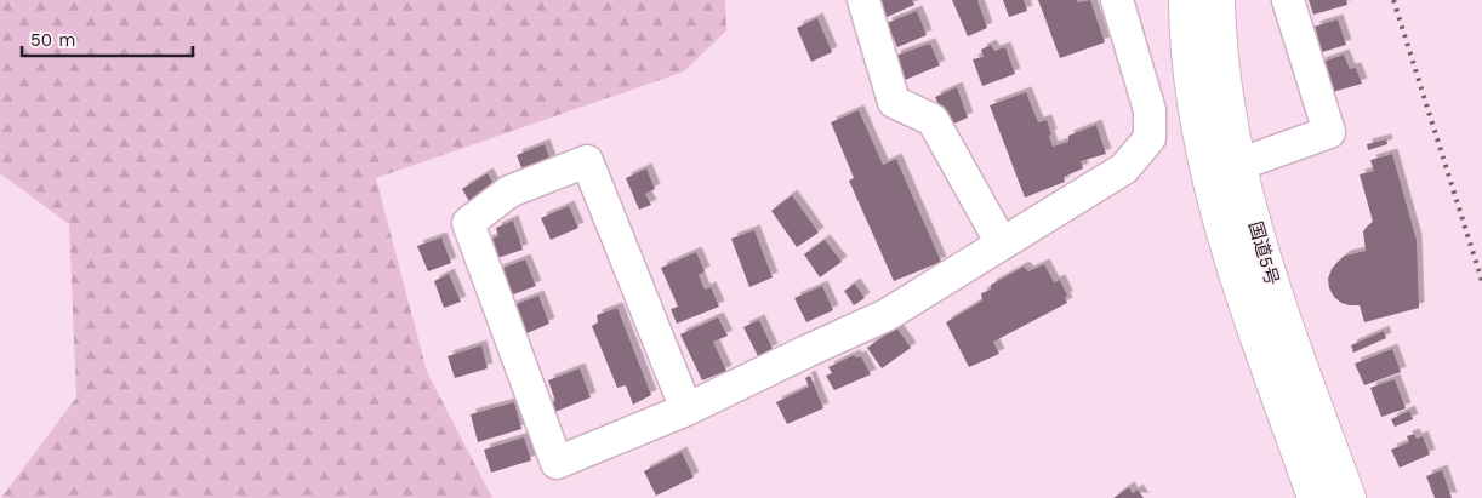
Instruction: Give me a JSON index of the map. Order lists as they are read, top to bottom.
{
  "streets": {
    "highway": ["国道5号"]
  },
  "scale_bar": "50 m"
}
